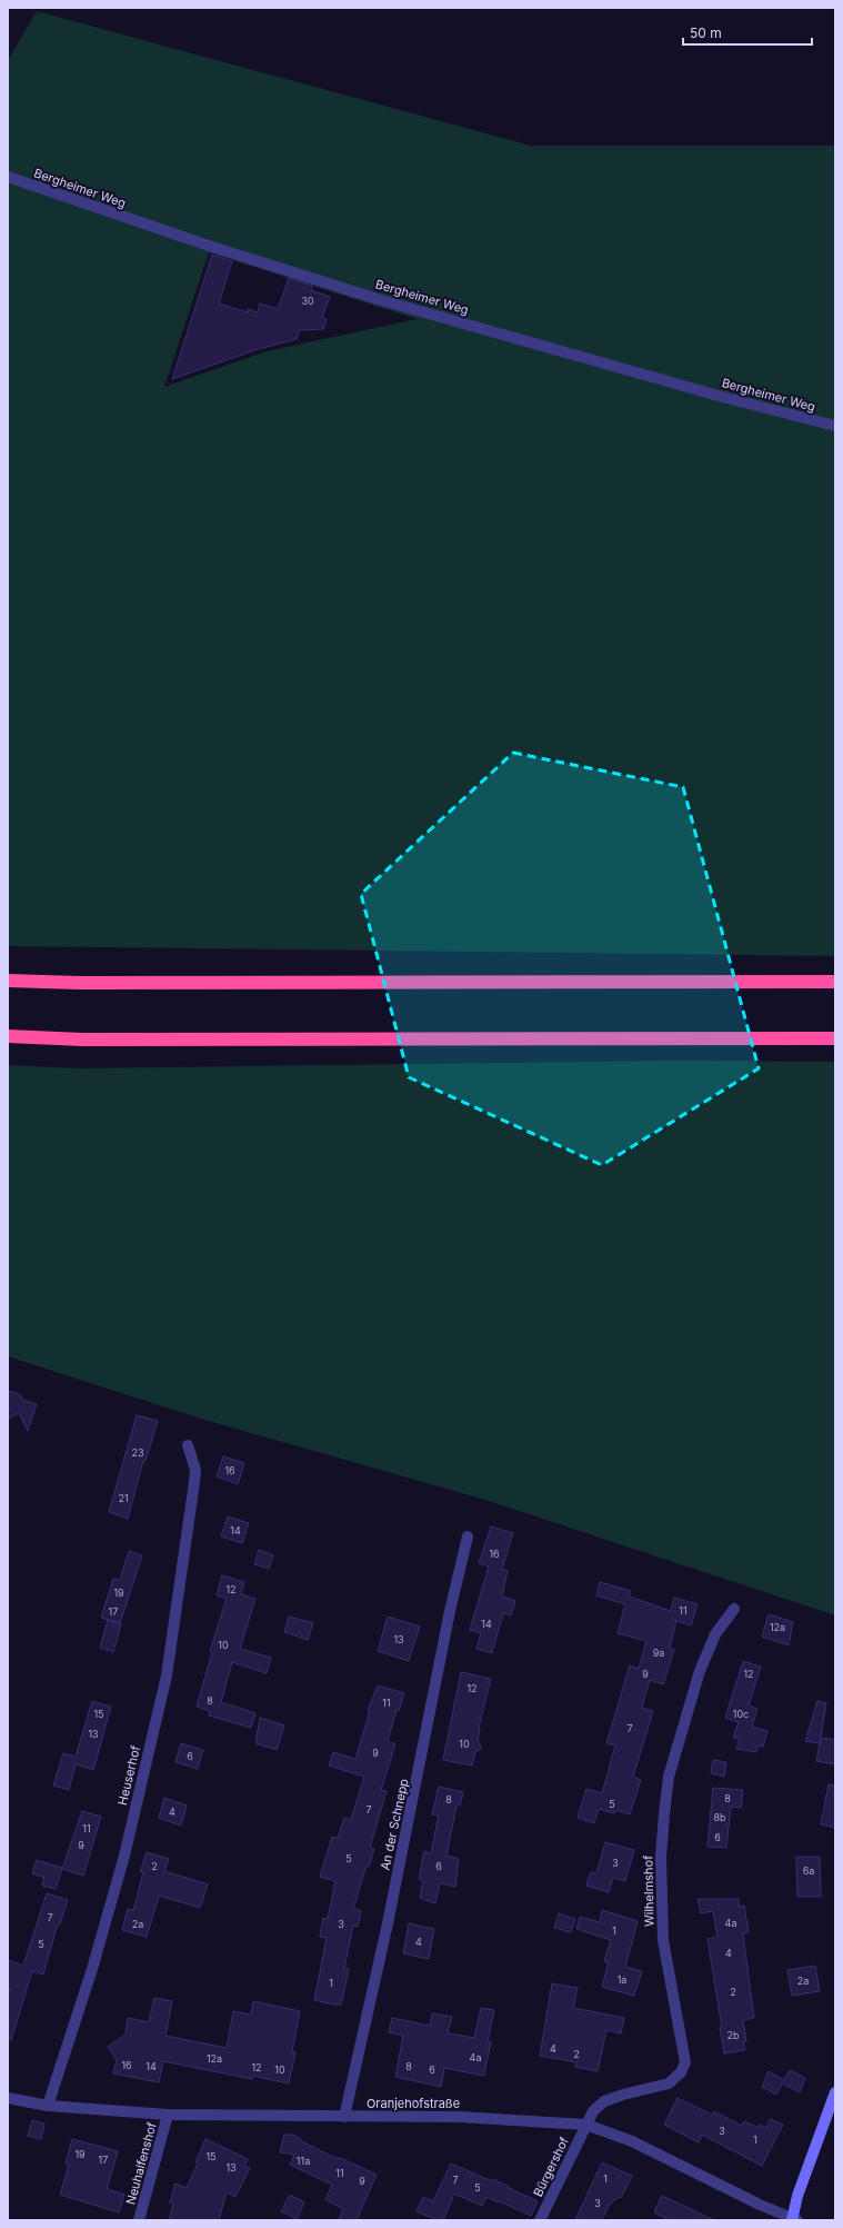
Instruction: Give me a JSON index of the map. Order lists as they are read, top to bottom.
{
  "streets": {
    "street": [
      "Bergheimer Weg",
      "Heuserhof",
      "An der Schnepp",
      "Wilhelmshof",
      "Oranjehofstraße",
      "Neuhalfenshof",
      "Bürgershof"
    ]
  },
  "crossings": [
    ["Heuserhof", "Oranjehofstraße"],
    ["An der Schnepp", "Oranjehofstraße"],
    ["Wilhelmshof", "Oranjehofstraße"],
    ["Wilhelmshof", "Bürgershof"],
    ["Oranjehofstraße", "Neuhalfenshof"],
    ["Oranjehofstraße", "Bürgershof"]
  ],
  "house_numbers": [
    "30",
    "23",
    "16",
    "21",
    "14",
    "16",
    "12",
    "19",
    "11",
    "17",
    "14",
    "12a",
    "13",
    "10",
    "9a",
    "9",
    "12",
    "12",
    "8",
    "11",
    "15",
    "10c",
    "7",
    "13",
    "10",
    "9",
    "6",
    "8",
    "8",
    "5",
    "7",
    "4",
    "8b",
    "11",
    "6",
    "9",
    "5",
    "3",
    "2",
    "6",
    "6a",
    "7",
    "4a",
    "2a",
    "3",
    "1",
    "4",
    "5",
    "4",
    "1a",
    "2a",
    "1",
    "2",
    "2b",
    "4",
    "2",
    "4a",
    "12a",
    "16",
    "14",
    "8",
    "12",
    "10",
    "6",
    "3",
    "1",
    "19",
    "15",
    "17",
    "11a",
    "13",
    "11",
    "1",
    "7",
    "9",
    "5",
    "3"
  ],
  "scale_bar": "50 m"
}
